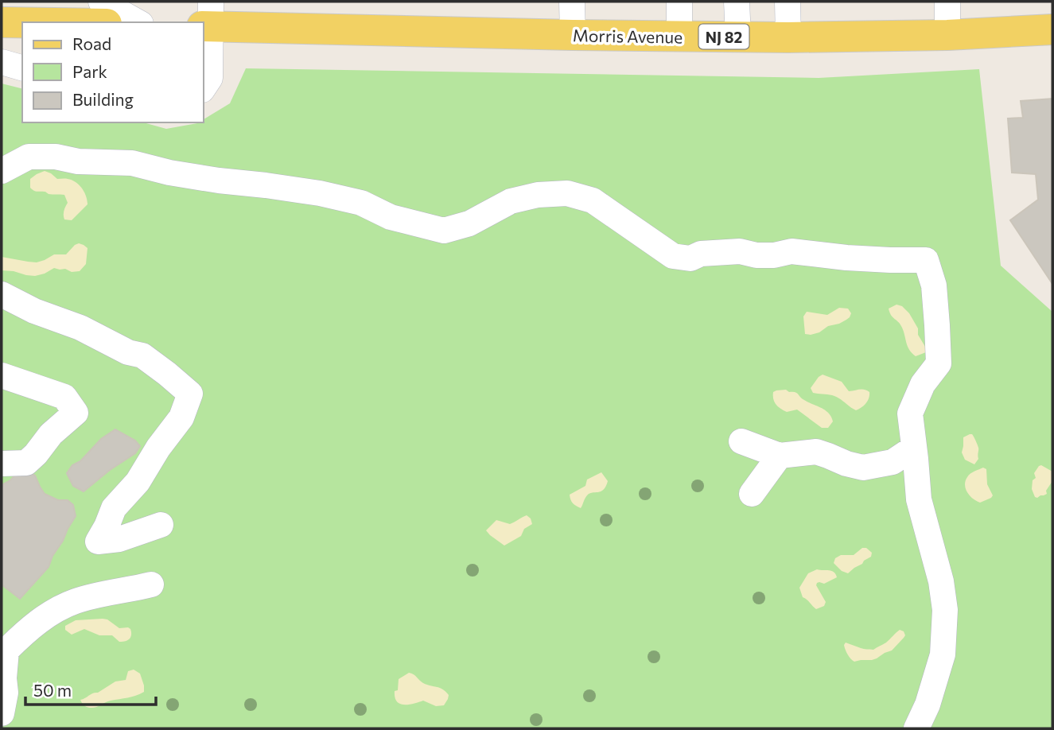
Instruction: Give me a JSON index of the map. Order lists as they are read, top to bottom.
{
  "streets": {
    "main road": ["Morris Avenue", "NJ 82"]
  },
  "legend": ["Road", "Park", "Building"],
  "scale_bar": "50 m"
}
